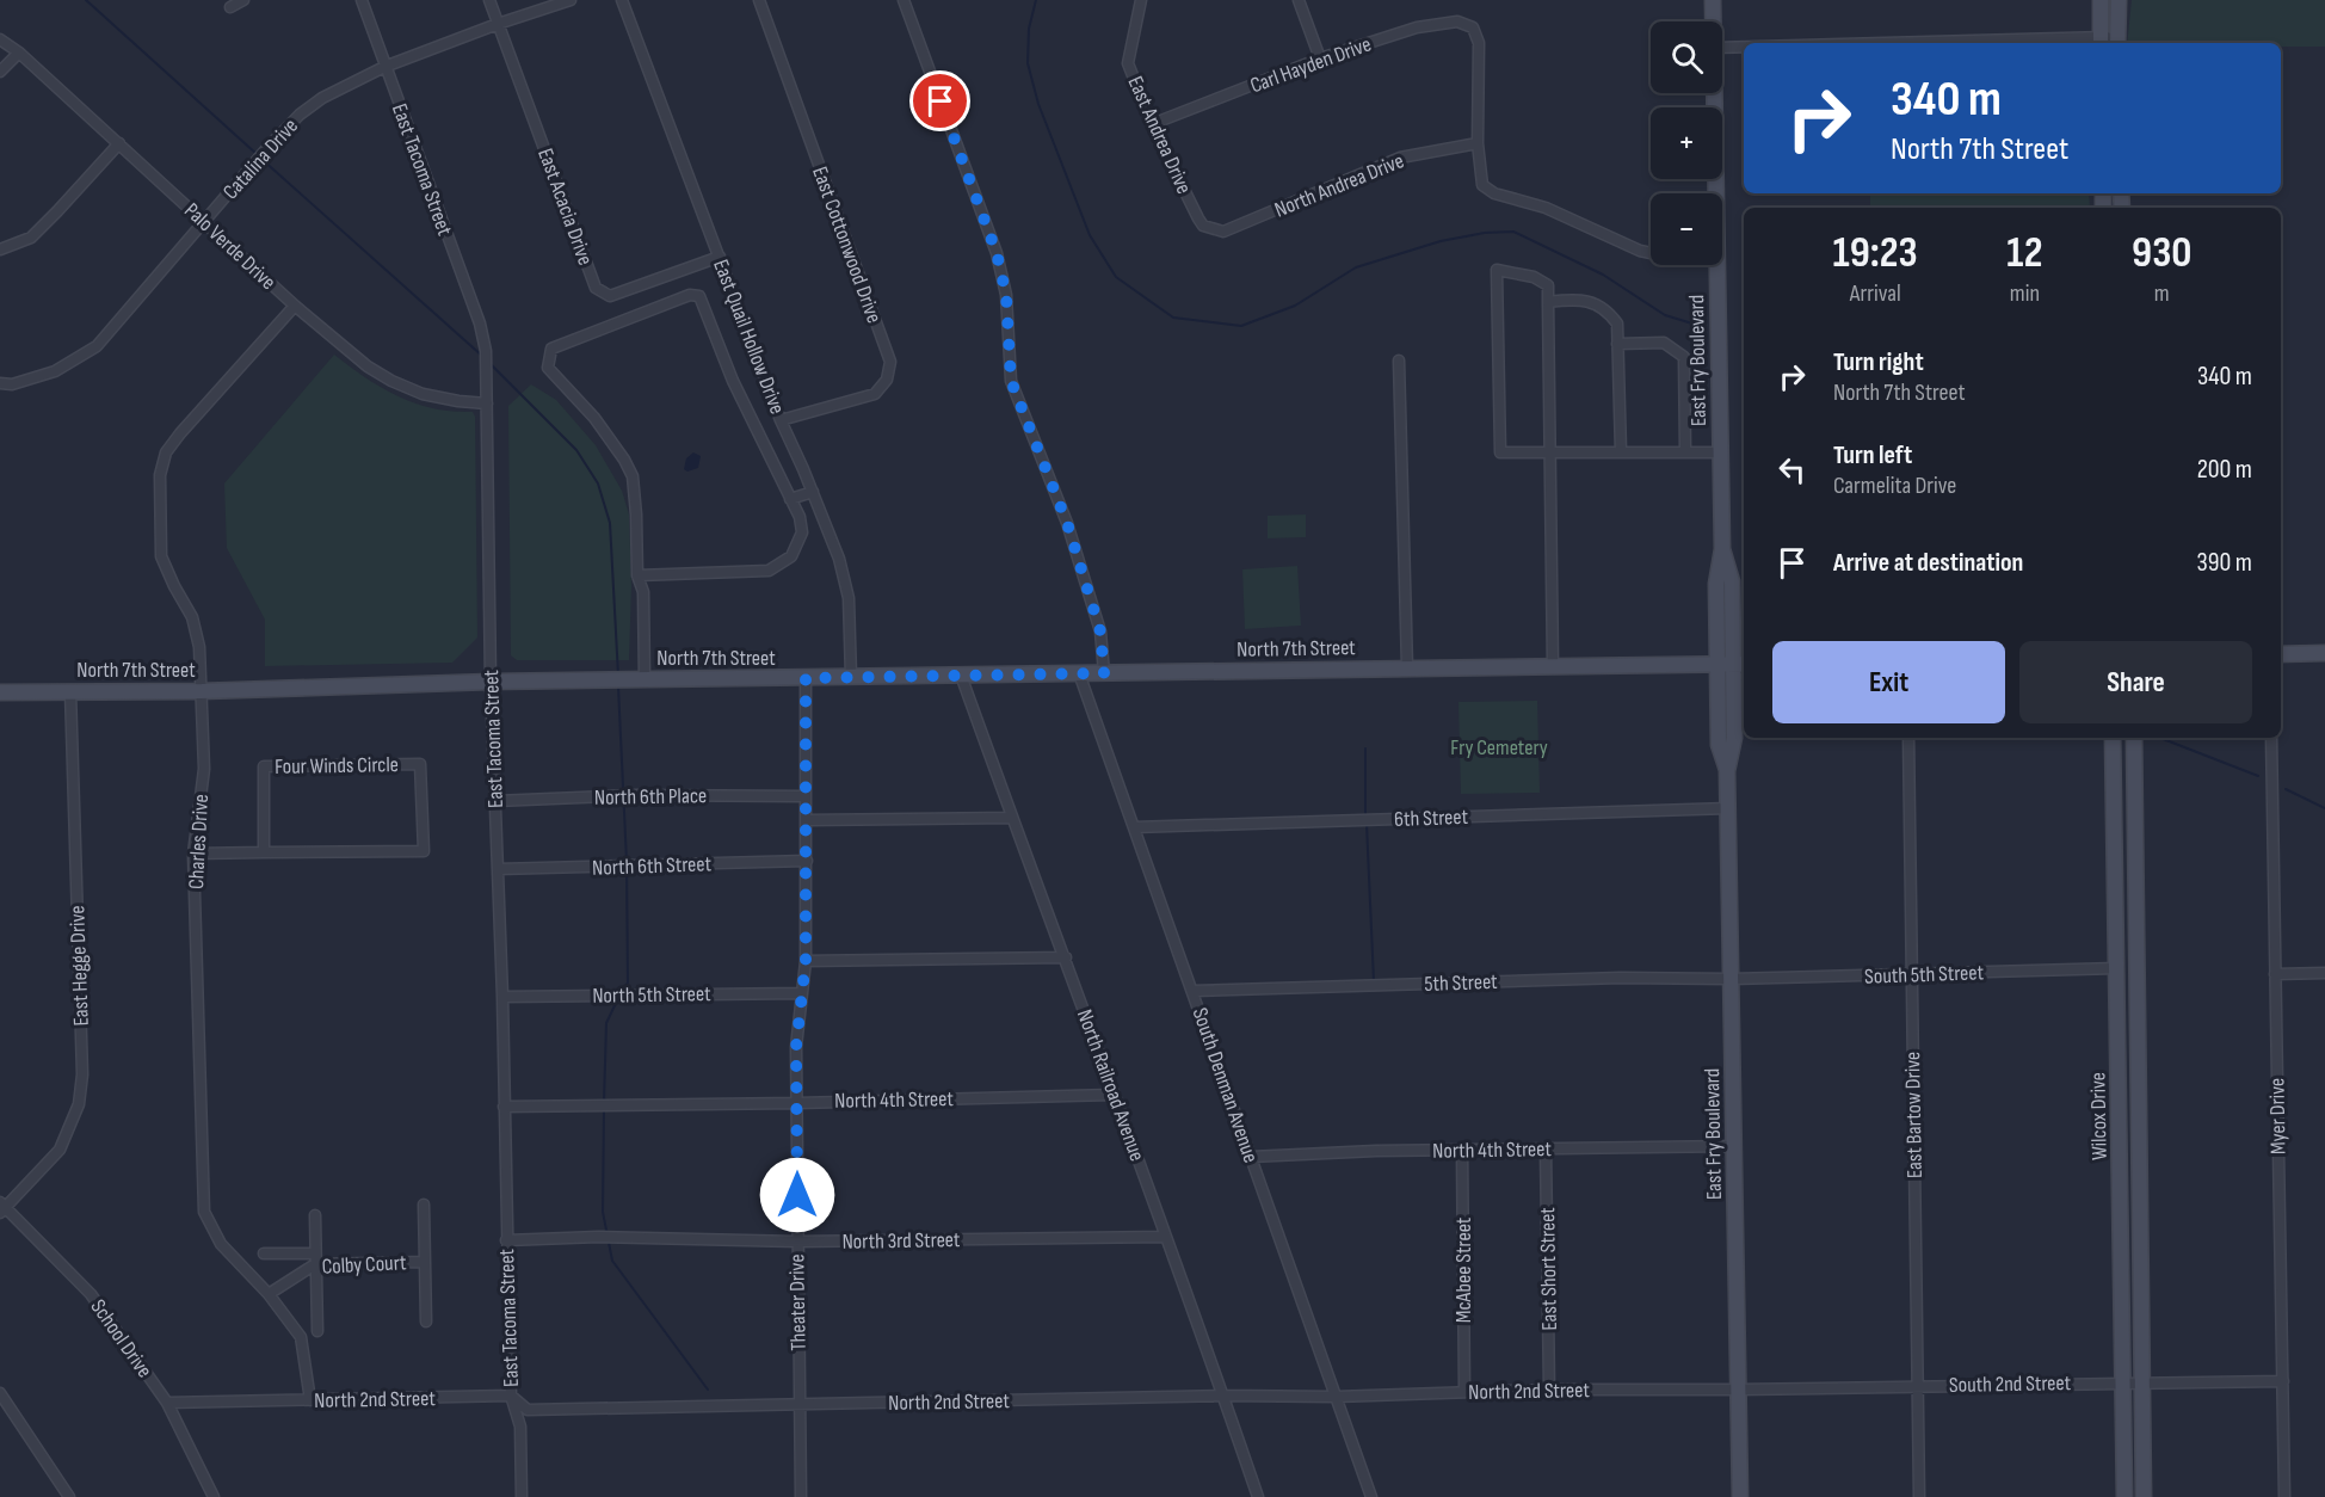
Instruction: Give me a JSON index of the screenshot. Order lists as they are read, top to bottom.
{
  "streets": {
    "main road": ["East Fry Boulevard", "North 7th Street", "Wilcox Drive"],
    "street": [
      "Carl Hayden Drive",
      "East Andrea Drive",
      "Catalina Drive",
      "East Tacoma Street",
      "North Andrea Drive",
      "East Acacia Drive",
      "East Cottonwood Drive",
      "Palo Verde Drive",
      "East Quail Hollow Drive",
      "Four Winds Circle",
      "North 6th Place",
      "6th Street",
      "Charles Drive",
      "North 6th Street",
      "East Hegge Drive",
      "South 5th Street",
      "5th Street",
      "North 5th Street",
      "North Railroad Avenue",
      "South Denman Avenue",
      "North 4th Street",
      "East Bartow Drive",
      "Myer Drive",
      "North 3rd Street",
      "Colby Court",
      "East Short Street",
      "McAbee Street",
      "Theater Drive",
      "School Drive",
      "South 2nd Street",
      "North 2nd Street"
    ]
  },
  "crossings": [
    ["Carl Hayden Drive", "East Andrea Drive"],
    ["Carl Hayden Drive", "North Andrea Drive"],
    ["East Andrea Drive", "North Andrea Drive"],
    ["Catalina Drive", "East Tacoma Street"],
    ["Catalina Drive", "East Acacia Drive"],
    ["Catalina Drive", "Palo Verde Drive"],
    ["East Tacoma Street", "Palo Verde Drive"],
    ["East Tacoma Street", "North 7th Street"],
    ["East Tacoma Street", "North 6th Place"],
    ["East Tacoma Street", "North 6th Street"],
    ["East Tacoma Street", "North 5th Street"],
    ["East Tacoma Street", "North 4th Street"],
    ["East Tacoma Street", "North 3rd Street"],
    ["East Tacoma Street", "North 2nd Street"],
    ["East Acacia Drive", "East Quail Hollow Drive"],
    ["East Cottonwood Drive", "East Quail Hollow Drive"],
    ["Palo Verde Drive", "Charles Drive"],
    ["East Quail Hollow Drive", "North 7th Street"],
    ["East Fry Boulevard", "North 7th Street"],
    ["East Fry Boulevard", "6th Street"],
    ["East Fry Boulevard", "South 5th Street"],
    ["East Fry Boulevard", "5th Street"],
    ["East Fry Boulevard", "North 4th Street"],
    ["East Fry Boulevard", "South 2nd Street"],
    ["East Fry Boulevard", "North 2nd Street"],
    ["North 7th Street", "Charles Drive"],
    ["North 7th Street", "East Hegge Drive"],
    ["North 7th Street", "North Railroad Avenue"],
    ["North 7th Street", "South Denman Avenue"],
    ["North 7th Street", "Theater Drive"],
    ["Four Winds Circle", "Charles Drive"],
    ["North 6th Place", "Theater Drive"],
    ["6th Street", "South Denman Avenue"],
    ["Charles Drive", "Colby Court"],
    ["Charles Drive", "North 2nd Street"],
    ["North 6th Street", "Theater Drive"],
    ["East Hegge Drive", "School Drive"],
    ["South 5th Street", "5th Street"],
    ["South 5th Street", "East Bartow Drive"],
    ["South 5th Street", "Wilcox Drive"],
    ["5th Street", "South Denman Avenue"],
    ["North 5th Street", "Theater Drive"],
    ["North Railroad Avenue", "North 4th Street"],
    ["North Railroad Avenue", "North 3rd Street"],
    ["North Railroad Avenue", "North 2nd Street"],
    ["South Denman Avenue", "North 4th Street"],
    ["South Denman Avenue", "North 2nd Street"],
    ["North 4th Street", "East Short Street"],
    ["North 4th Street", "McAbee Street"],
    ["North 4th Street", "Theater Drive"],
    ["East Bartow Drive", "South 2nd Street"],
    ["Wilcox Drive", "South 2nd Street"],
    ["Myer Drive", "South 2nd Street"],
    ["North 3rd Street", "Theater Drive"],
    ["East Short Street", "North 2nd Street"],
    ["McAbee Street", "North 2nd Street"],
    ["Theater Drive", "North 2nd Street"],
    ["School Drive", "North 2nd Street"],
    ["South 2nd Street", "North 2nd Street"]
  ],
  "parks": ["Fry Cemetery"],
  "page": {
    "map_buttons": ["+", "−"],
    "turn": ["340 m", "North 7th Street"],
    "eta": [
      "19:23",
      "Arrival",
      "12",
      "min",
      "930",
      "m"
    ],
    "list": [
      {
        "name": "Turn right",
        "note": "North 7th Street",
        "value": "340 m"
      },
      {
        "name": "Turn left",
        "note": "Carmelita Drive",
        "value": "200 m"
      },
      {
        "name": "Arrive at destination",
        "value": "390 m"
      }
    ],
    "buttons": ["Exit", "Share"]
  }
}
